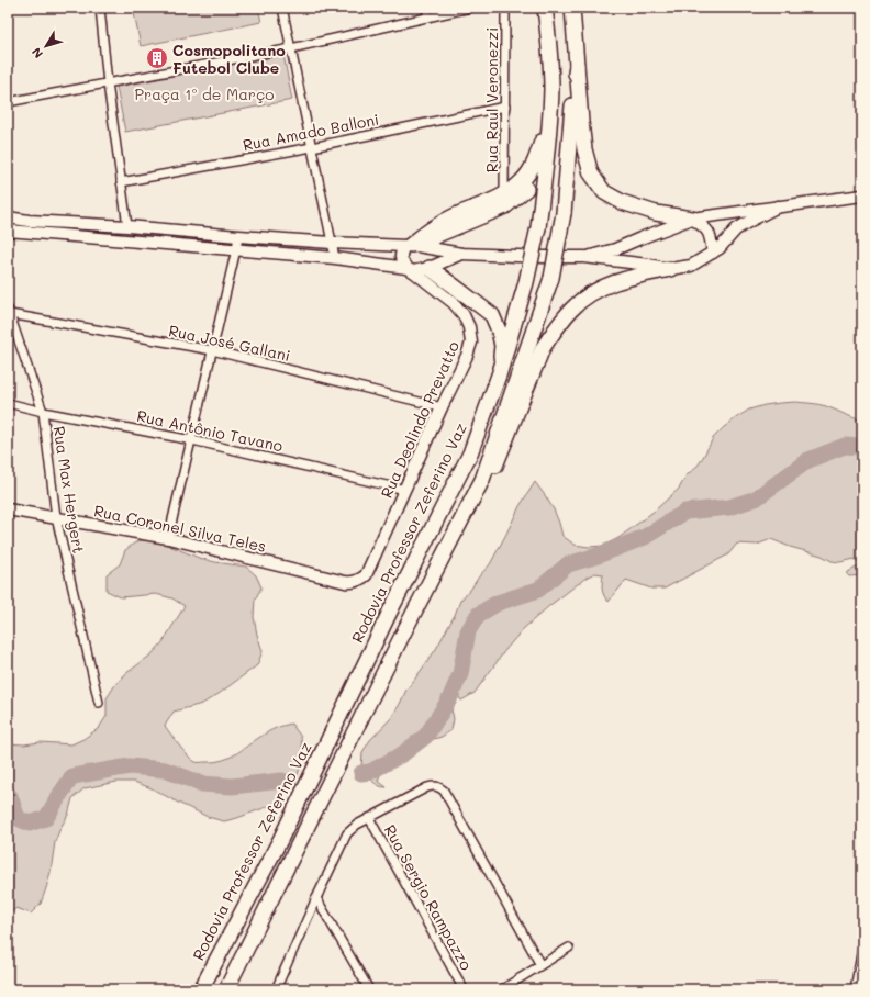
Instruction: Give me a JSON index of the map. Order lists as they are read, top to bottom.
{
  "streets": {
    "highway": ["Rodovia Professor Zeferino Vaz"],
    "street": [
      "Rua Raul Veronezzi",
      "Rua Amado Balloni",
      "Rua José Gallani",
      "Rua Deolindo Prevatto",
      "Rua Antônio Tavano",
      "Rua Max Hergert",
      "Rua Coronel Silva Teles",
      "Rua Sergio Rampazzo"
    ]
  },
  "crossings": [
    ["Rua Raul Veronezzi", "Rua Amado Balloni"],
    ["Rua José Gallani", "Rua Deolindo Prevatto"],
    ["Rua José Gallani", "Rua Max Hergert"],
    ["Rua Deolindo Prevatto", "Rua Antônio Tavano"],
    ["Rua Deolindo Prevatto", "Rua Coronel Silva Teles"],
    ["Rua Antônio Tavano", "Rua Max Hergert"],
    ["Rua Max Hergert", "Rua Coronel Silva Teles"]
  ],
  "parks": ["Praça 1º de Março"],
  "places": {
    "building": ["Cosmopolitano Futebol Clube"]
  },
  "north": "bottom left"
}
